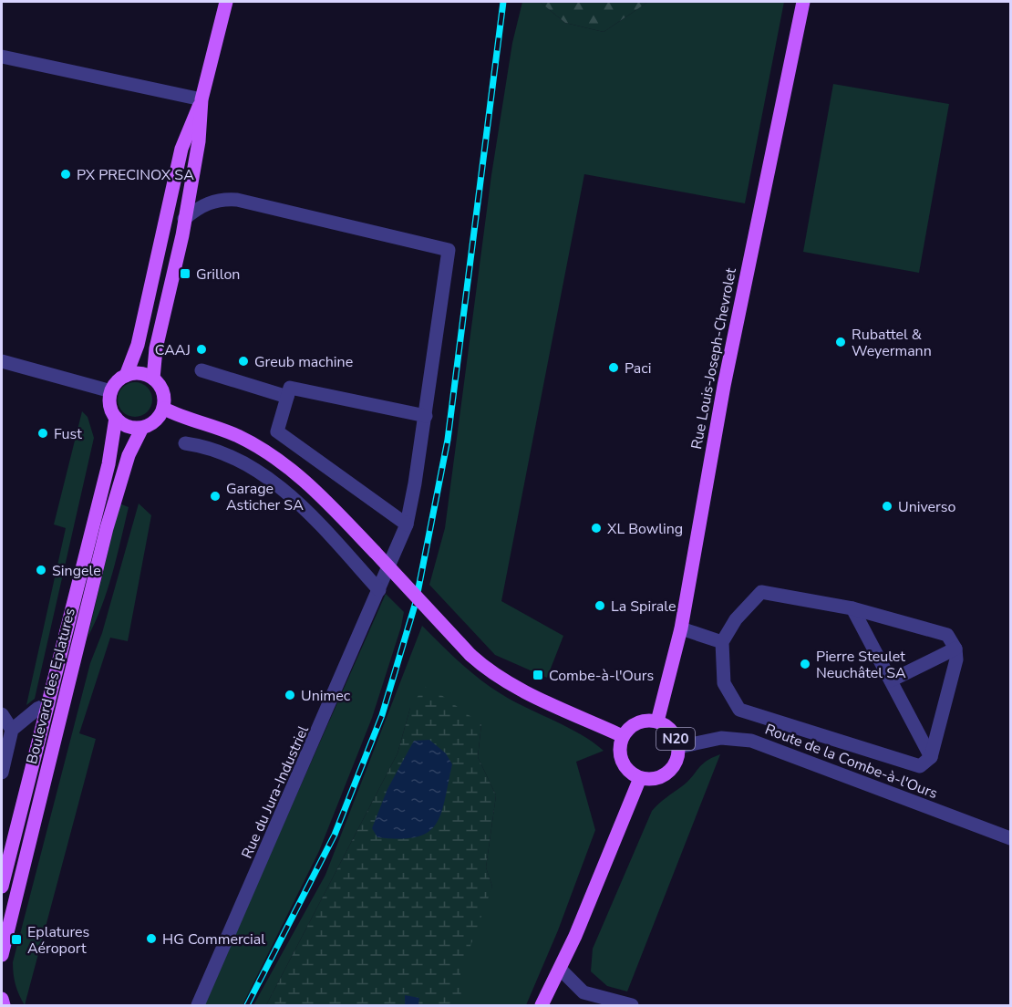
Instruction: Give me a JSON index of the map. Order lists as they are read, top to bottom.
{
  "streets": {
    "main road": ["Rue Louis-Joseph-Chevrolet", "Boulevard des Eplatures", "N20"],
    "street": ["Route de la Combe-à-l'Ours", "Rue du Jura-Industriel"]
  },
  "crossings": [
    ["Rue Louis-Joseph-Chevrolet", "N20"],
    ["Rue Louis-Joseph-Chevrolet", "Route de la Combe-à-l'Ours"],
    ["N20", "Route de la Combe-à-l'Ours"]
  ],
  "places": {
    "other": [
      "PX PRECINOX SA",
      "Rubattel & Weyermann",
      "CAAJ",
      "Greub machine",
      "Paci",
      "Fust",
      "Garage Asticher SA",
      "Universo",
      "XL Bowling",
      "Singele",
      "La Spirale",
      "Pierre Steulet Neuchâtel SA",
      "Unimec",
      "HG Commercial"
    ],
    "transit": ["Grillon", "Combe-à-l'Ours", "Eplatures Aéroport"]
  }
}
